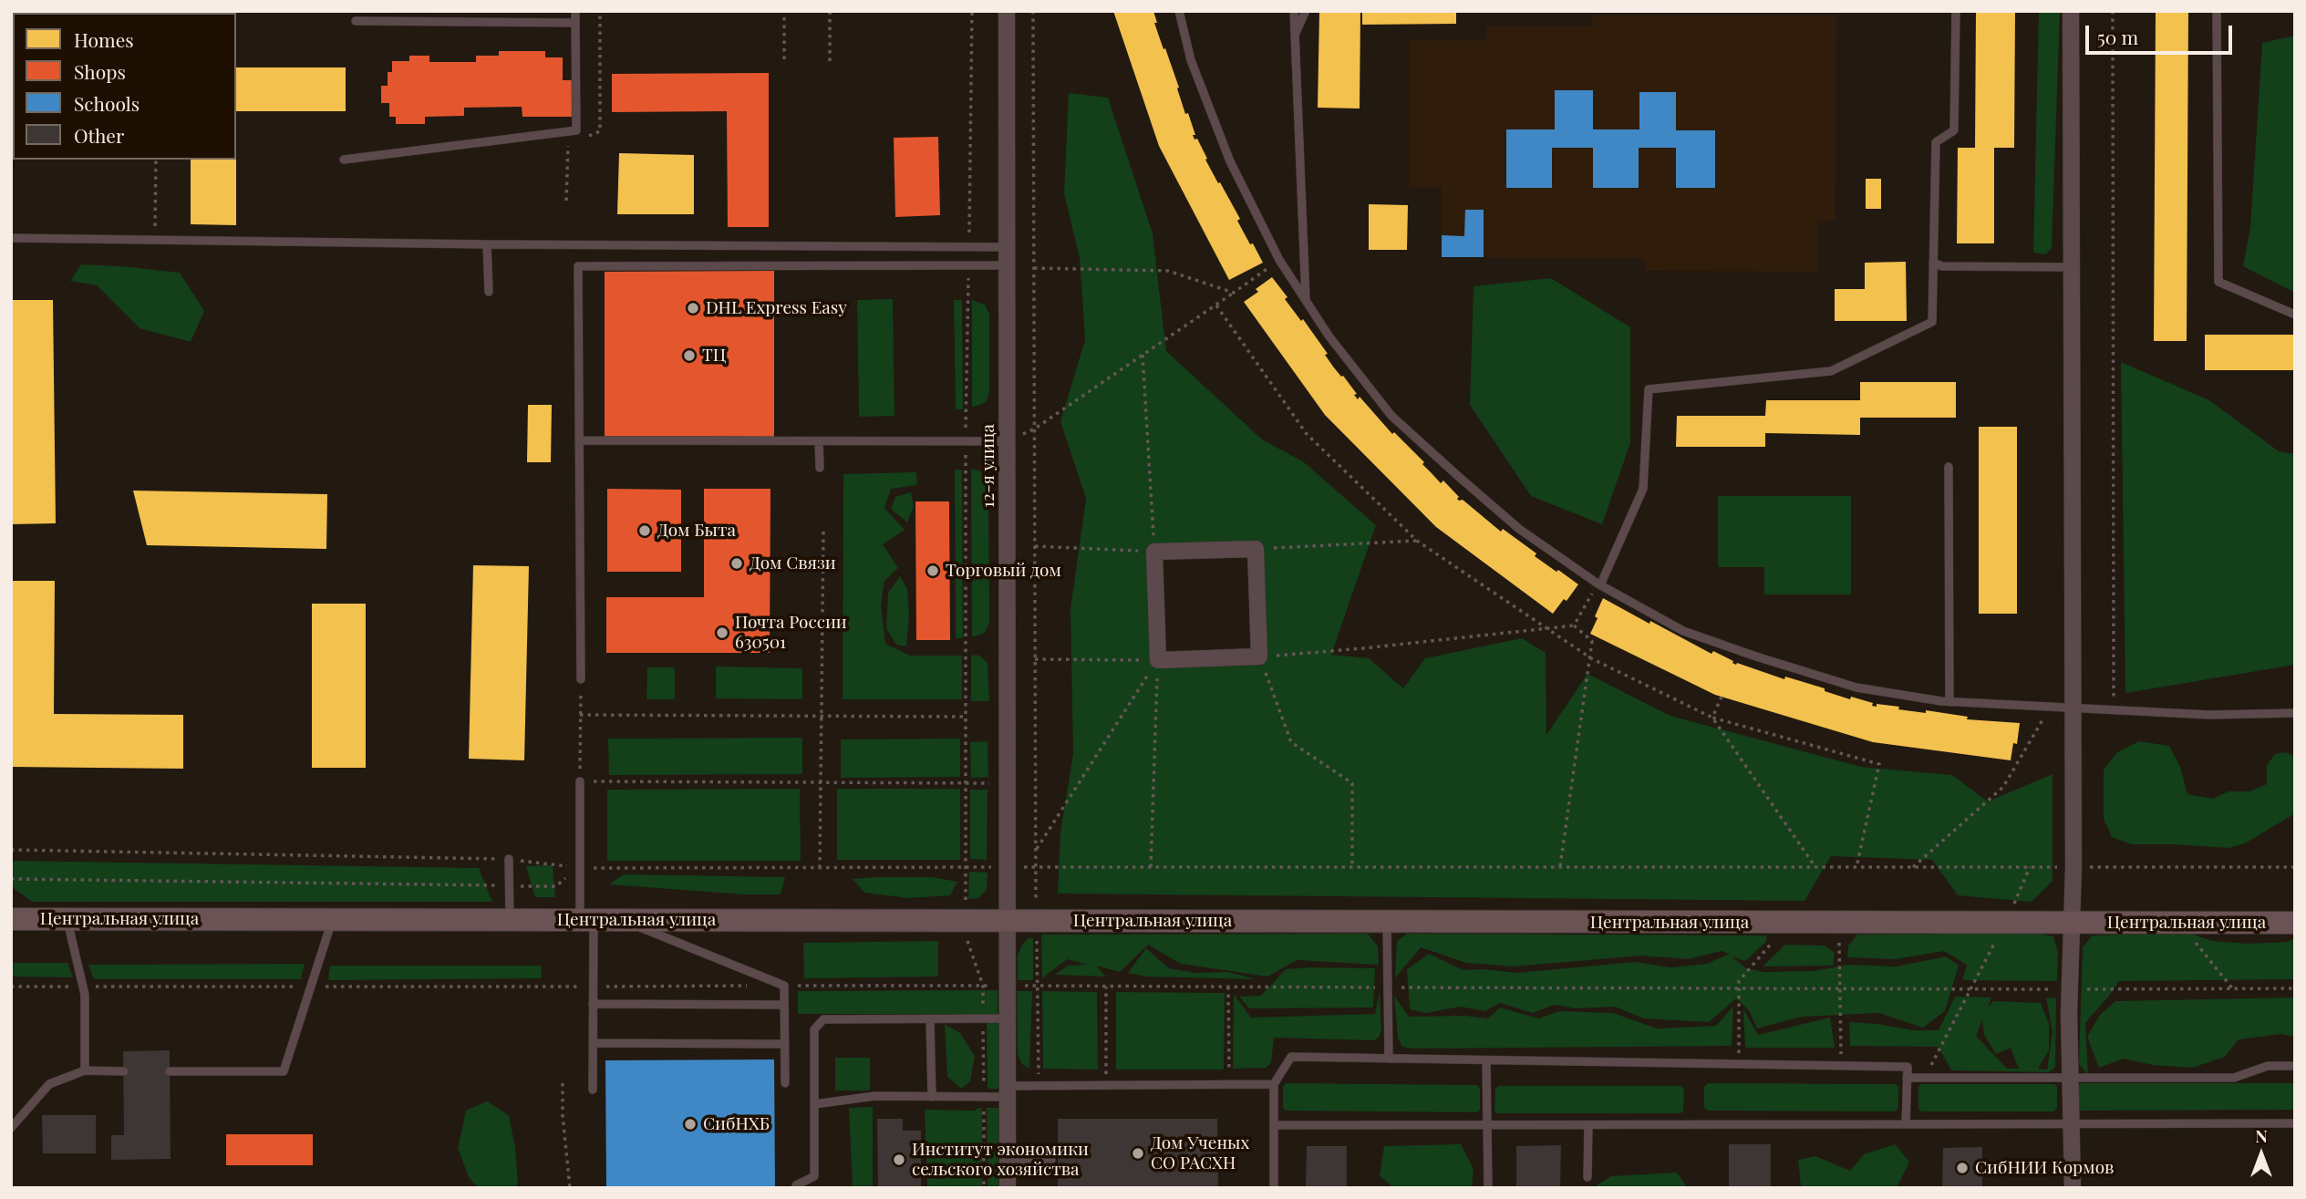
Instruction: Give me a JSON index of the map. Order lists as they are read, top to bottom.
{
  "streets": {
    "main road": ["Центральная улица"],
    "street": ["12-я улица"]
  },
  "crossings": [
    ["12-я улица", "Центральная улица"]
  ],
  "places": [
    "DHL Express Easy",
    "ТЦ",
    "Дом Быта",
    "Дом Связи",
    "Торговый дом",
    "Почта России 630501",
    "СибНХБ",
    "Дом Ученых СО РАСХН",
    "Институт экономики сельского хозяйства",
    "СибНИИ Кормов"
  ],
  "legend": [
    "Homes",
    "Shops",
    "Schools",
    "Other"
  ],
  "scale_bar": "50 m",
  "north": "top"
}
